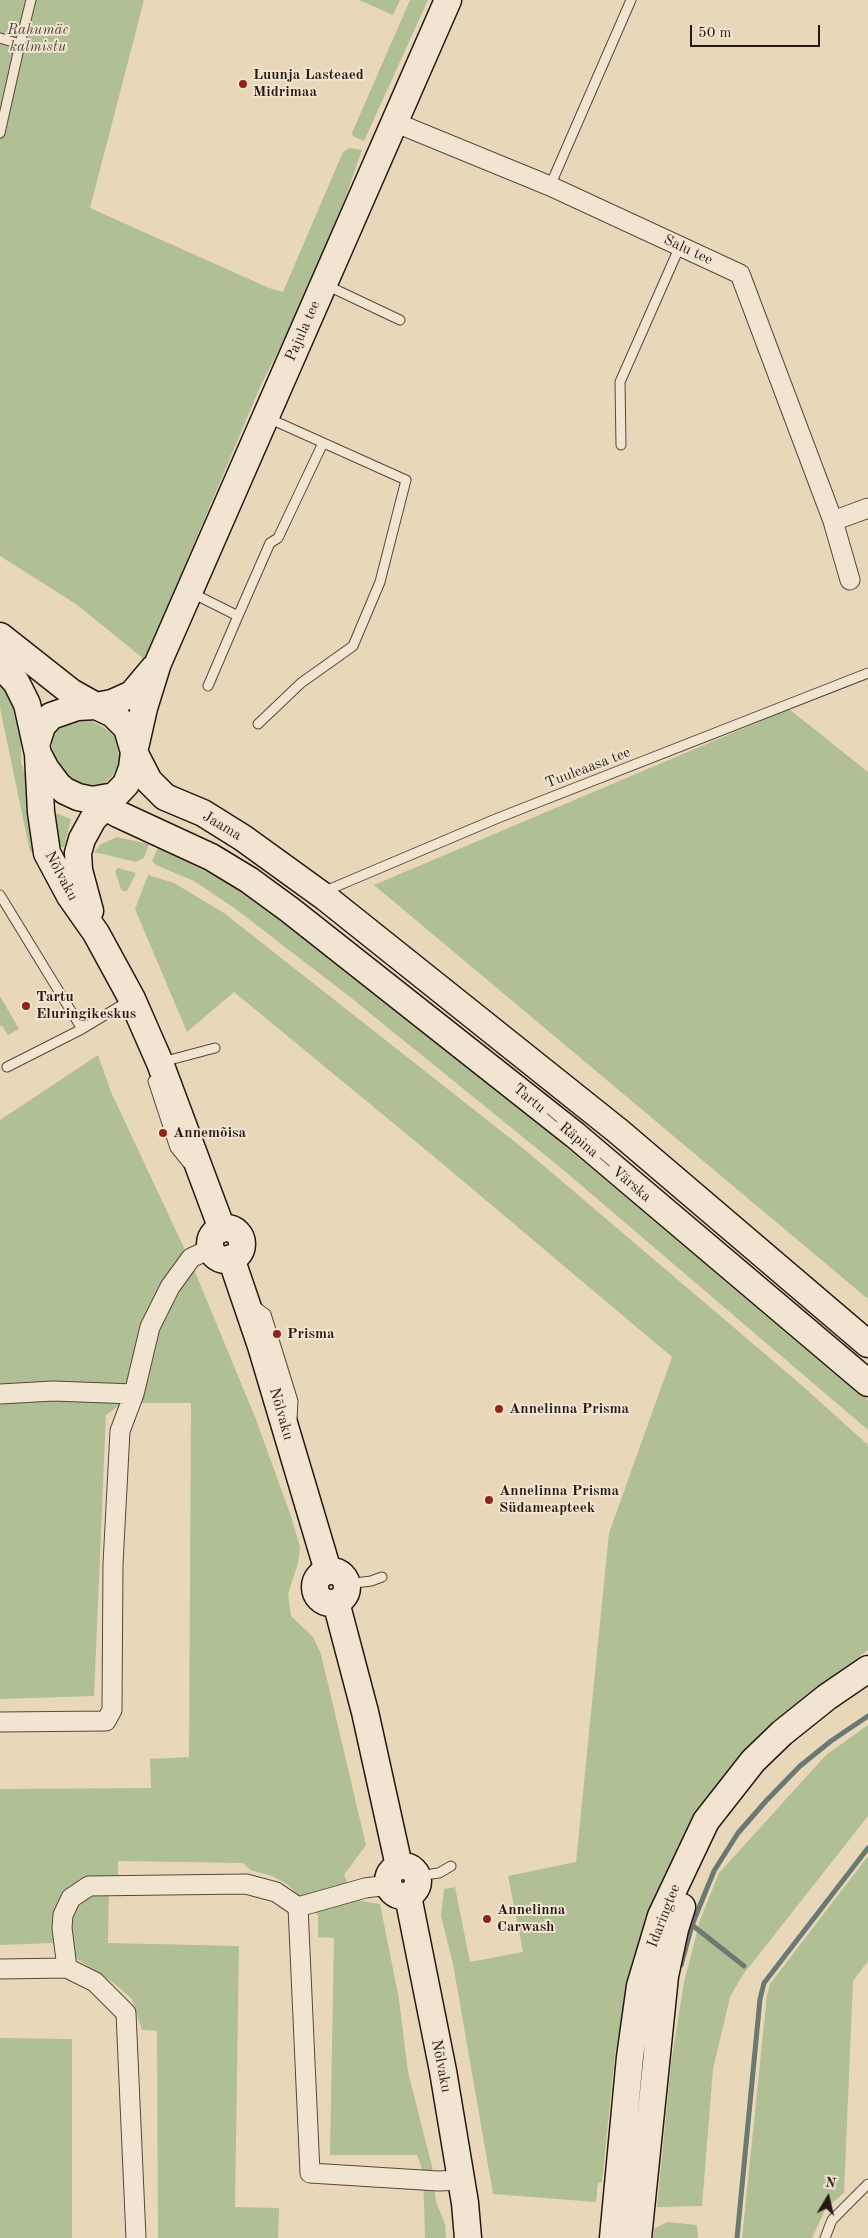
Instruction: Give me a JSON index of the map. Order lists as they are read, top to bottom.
{
  "streets": {
    "main road": [
      "Pajula tee",
      "Jaama",
      "Nõlvaku",
      "Tartu — Räpina — Värska",
      "Idaringtee"
    ],
    "street": ["Salu tee"],
    "lane": ["Tuuleaasa tee"]
  },
  "crossings": [
    ["Salu tee", "Pajula tee"],
    ["Tuuleaasa tee", "Jaama"],
    ["Tuuleaasa tee", "Tartu — Räpina — Värska"],
    ["Jaama", "Nõlvaku"],
    ["Jaama", "Tartu — Räpina — Värska"],
    ["Nõlvaku", "Tartu — Räpina — Värska"]
  ],
  "parks": ["Rahumäe kalmistu"],
  "places": [
    "Luunja Lasteaed Midrimaa",
    "Tartu Eluringikeskus",
    "Annemõisa",
    "Prisma",
    "Annelinna Prisma",
    "Annelinna Prisma Südameapteek",
    "Annelinna Carwash"
  ],
  "scale_bar": "50 m",
  "north": "top"
}
